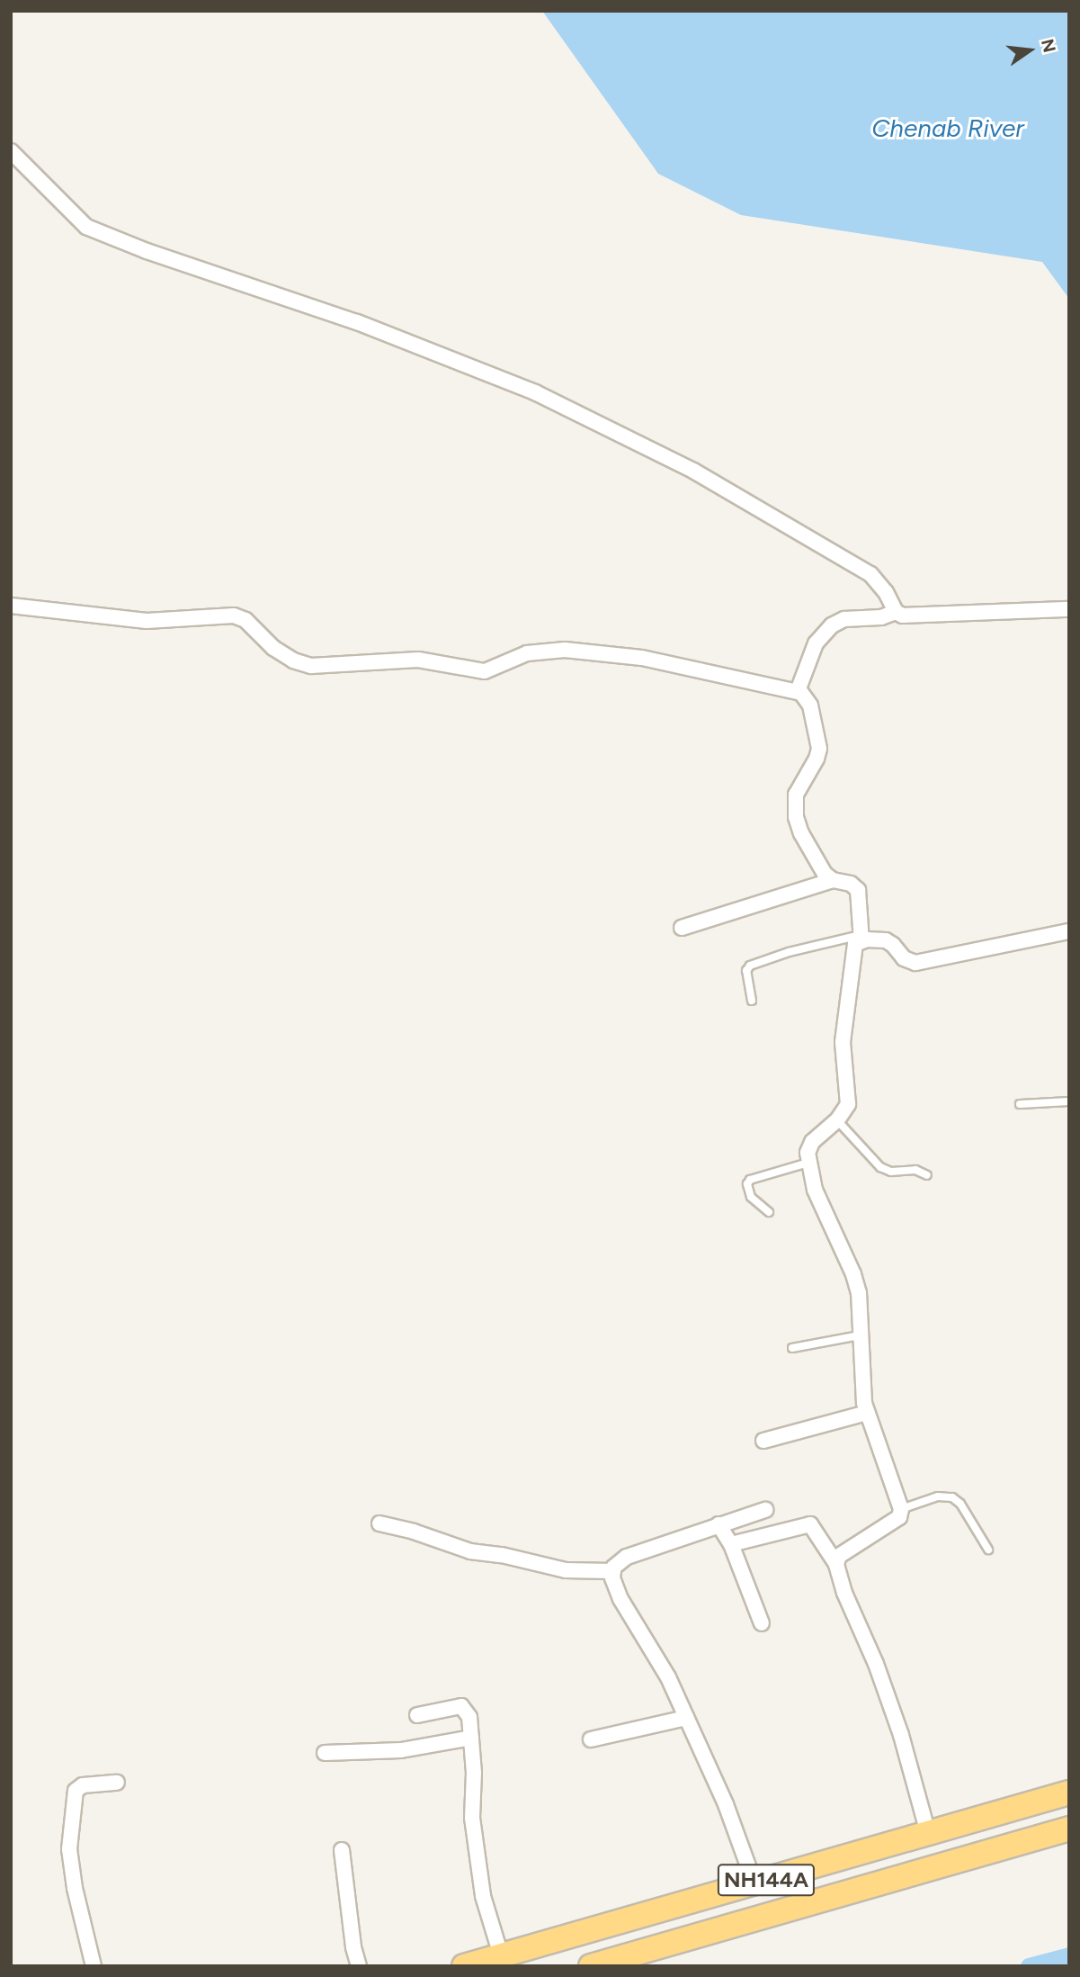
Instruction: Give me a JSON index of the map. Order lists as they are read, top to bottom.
{
  "streets": {
    "highway": ["NH144A"]
  },
  "water": ["Chenab River"],
  "north": "right"
}
